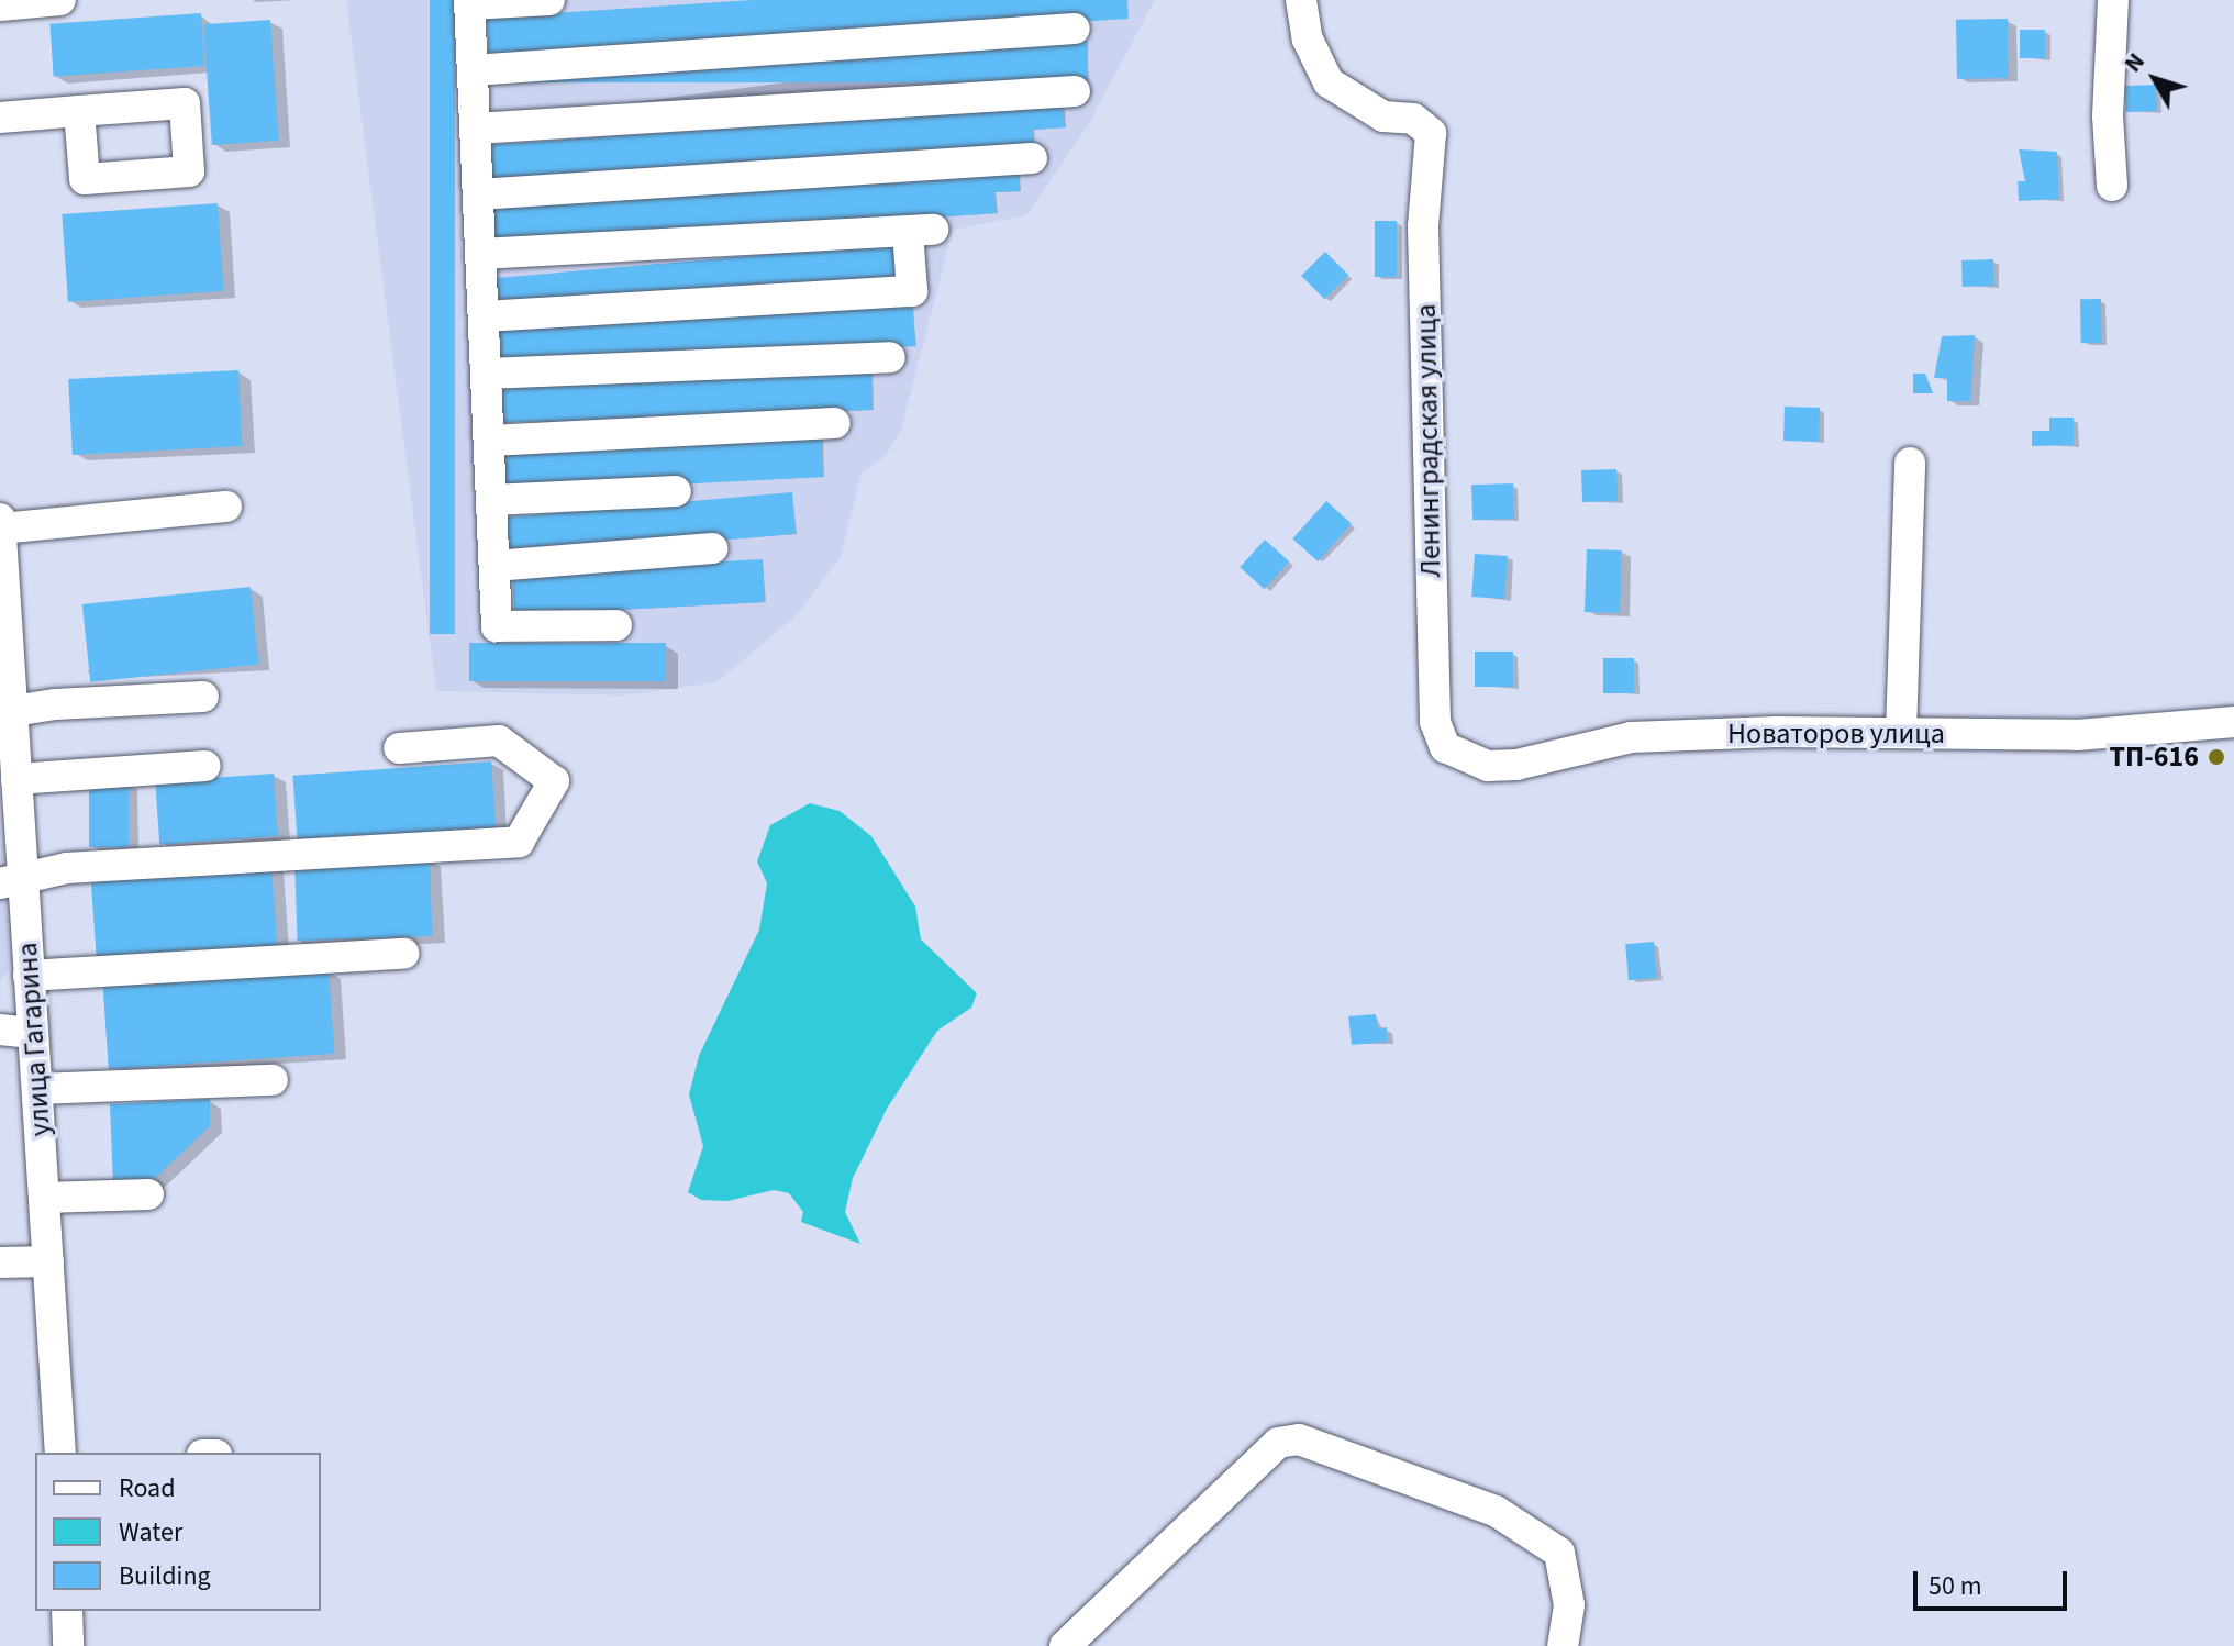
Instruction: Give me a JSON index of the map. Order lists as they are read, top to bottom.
{
  "streets": {
    "street": ["Ленинградская улица", "Новаторов улица", "улица Гагарина"]
  },
  "crossings": [
    ["Ленинградская улица", "Новаторов улица"]
  ],
  "places": ["ТП-616"],
  "legend": ["Road", "Water", "Building"],
  "scale_bar": "50 m",
  "north": "top left"
}
